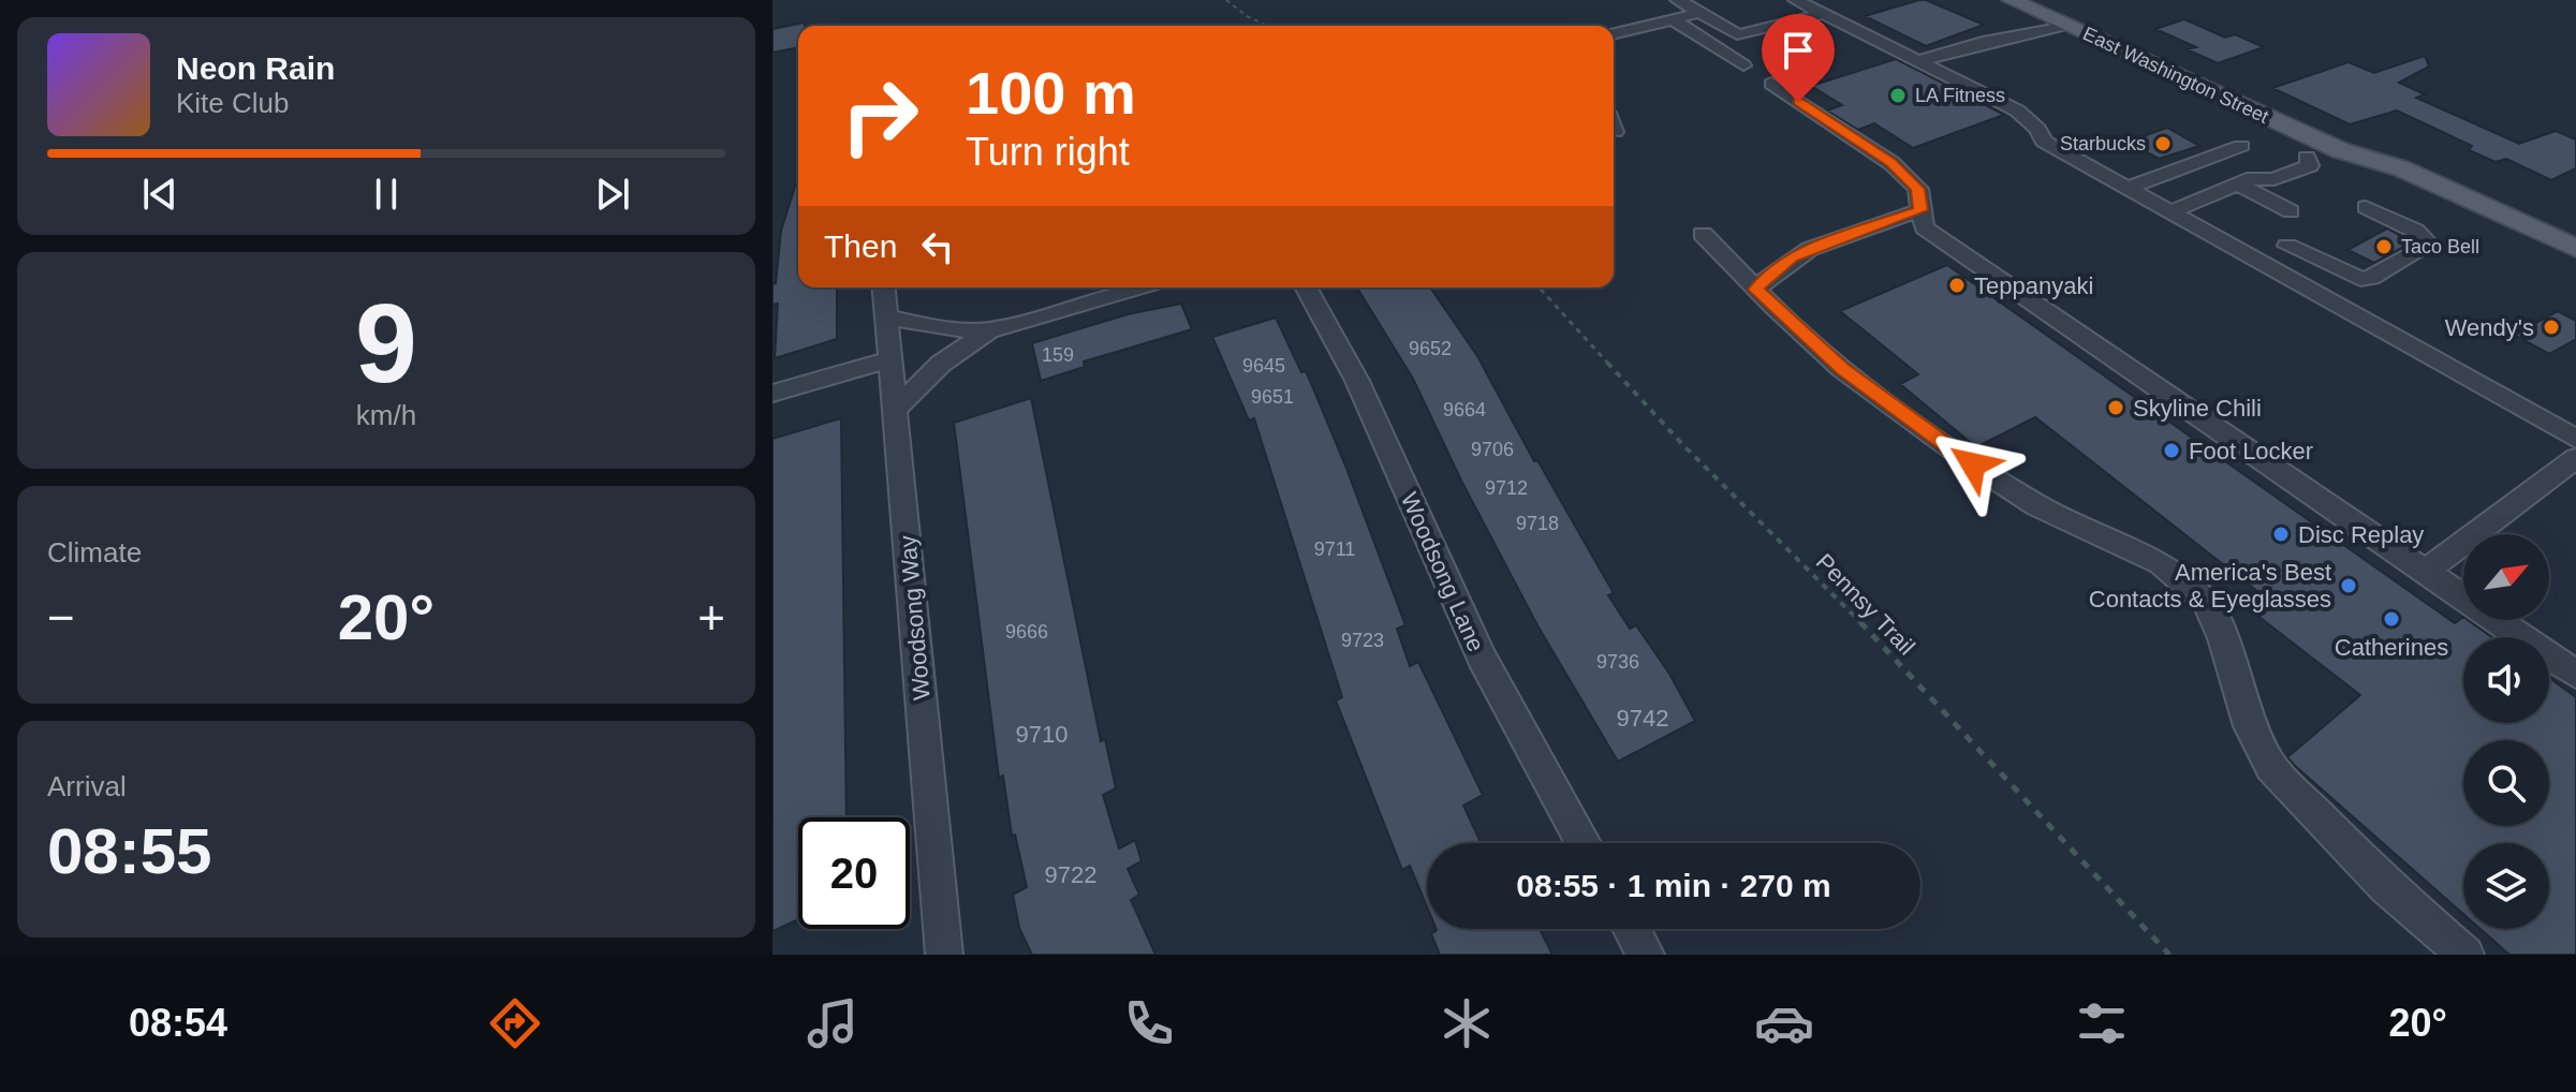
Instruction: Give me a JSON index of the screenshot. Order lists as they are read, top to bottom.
{
  "streets": {
    "main road": ["East Washington Street"],
    "street": ["Woodsong Lane", "Woodsong Way"],
    "path": ["Pennsy Trail"]
  },
  "places": [
    "LA Fitness",
    "Starbucks",
    "Taco Bell",
    "Teppanyaki",
    "Wendy's",
    "Skyline Chili",
    "Foot Locker",
    "Disc Replay",
    "America's Best Contacts & Eyeglasses",
    "Catherines"
  ],
  "house_numbers": [
    "9652",
    "159",
    "9645",
    "9651",
    "9664",
    "9706",
    "9712",
    "9718",
    "9711",
    "9666",
    "9723",
    "9736",
    "9742",
    "9710",
    "9722"
  ],
  "north": "top right",
  "page": {
    "turn": ["100 m", "Turn right"],
    "song": ["Neon Rain", "Kite Club"],
    "then": "Then",
    "tile": [
      ["9", "km/h"],
      "Climate",
      ["Arrival", "08:55"]
    ],
    "heat": ["−", "20°", "+"],
    "limit": "20",
    "trip": "08:55 · 1 min · 270 m",
    "tabs": ["08:54", "20°"]
  }
}
